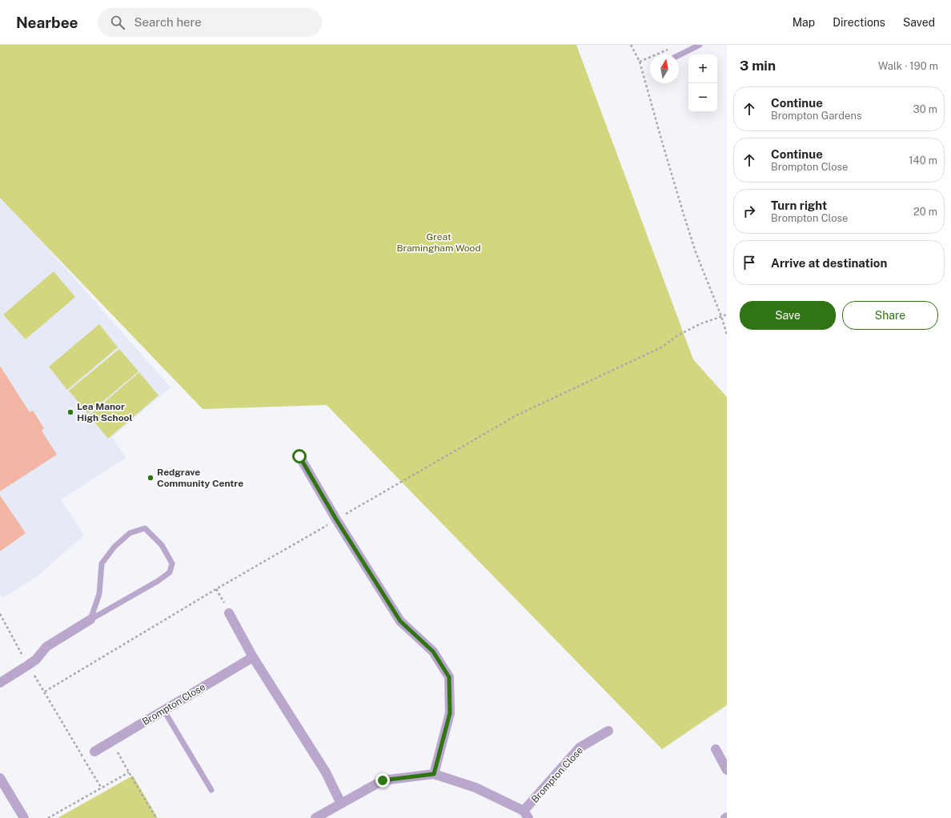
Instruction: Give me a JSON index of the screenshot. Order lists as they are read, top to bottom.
{
  "streets": {
    "street": ["Brompton Close"]
  },
  "parks": ["Great Bramingham Wood"],
  "places": ["Lea Manor High School", "Redgrave Community Centre"],
  "north": "top",
  "page": {
    "header": "Nearbee",
    "search": "Search here",
    "nav": ["Map", "Directions", "Saved"],
    "heading": ["3 min", "Walk · 190 m"],
    "map_buttons": ["+", "−"],
    "list": [
      ["Continue", "Brompton Gardens", "30 m"],
      ["Continue", "Brompton Close", "140 m"],
      ["Turn right", "Brompton Close", "20 m"],
      "Arrive at destination"
    ],
    "buttons": ["Save", "Share"]
  }
}
